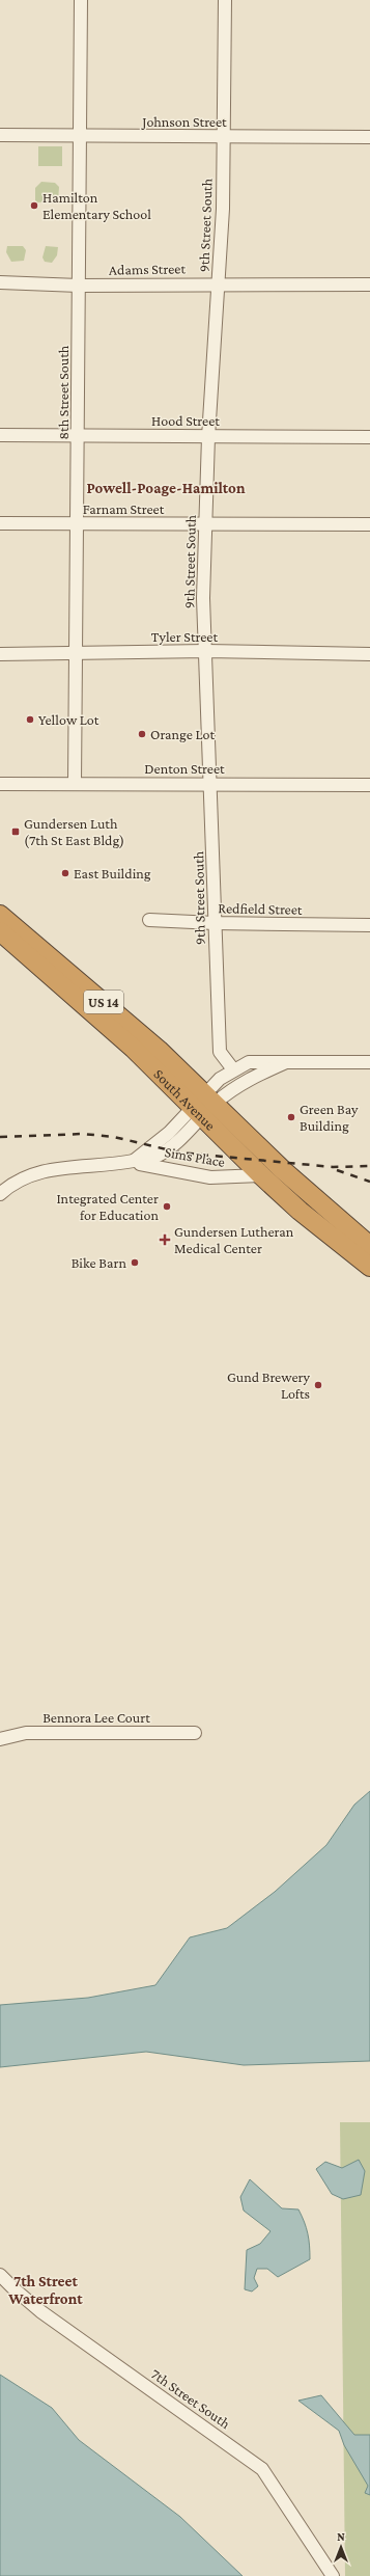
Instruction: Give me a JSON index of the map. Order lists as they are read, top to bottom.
{
  "streets": {
    "highway": ["US 14", "South Avenue"],
    "street": [
      "Johnson Street",
      "9th Street South",
      "Adams Street",
      "8th Street South",
      "Hood Street",
      "Farnam Street",
      "Tyler Street",
      "Denton Street",
      "Redfield Street",
      "Sims Place",
      "Bennora Lee Court",
      "7th Street South"
    ]
  },
  "crossings": [
    ["Johnson Street", "9th Street South"],
    ["Johnson Street", "8th Street South"],
    ["9th Street South", "Adams Street"],
    ["9th Street South", "Hood Street"],
    ["9th Street South", "Farnam Street"],
    ["9th Street South", "Tyler Street"],
    ["9th Street South", "Denton Street"],
    ["9th Street South", "Redfield Street"],
    ["Adams Street", "8th Street South"],
    ["8th Street South", "Hood Street"],
    ["8th Street South", "Farnam Street"],
    ["8th Street South", "Tyler Street"],
    ["8th Street South", "Denton Street"],
    ["South Avenue", "Sims Place"]
  ],
  "districts": ["Powell-Poage-Hamilton", "7th Street Waterfront"],
  "places": {
    "other": [
      "Hamilton Elementary School",
      "Yellow Lot",
      "Orange Lot",
      "East Building",
      "Green Bay Building",
      "Integrated Center for Education",
      "Bike Barn",
      "Gund Brewery Lofts"
    ],
    "transit": ["Gundersen Luth (7th St East Bldg)"],
    "health": ["Gundersen Lutheran Medical Center"]
  },
  "north": "top"
}
